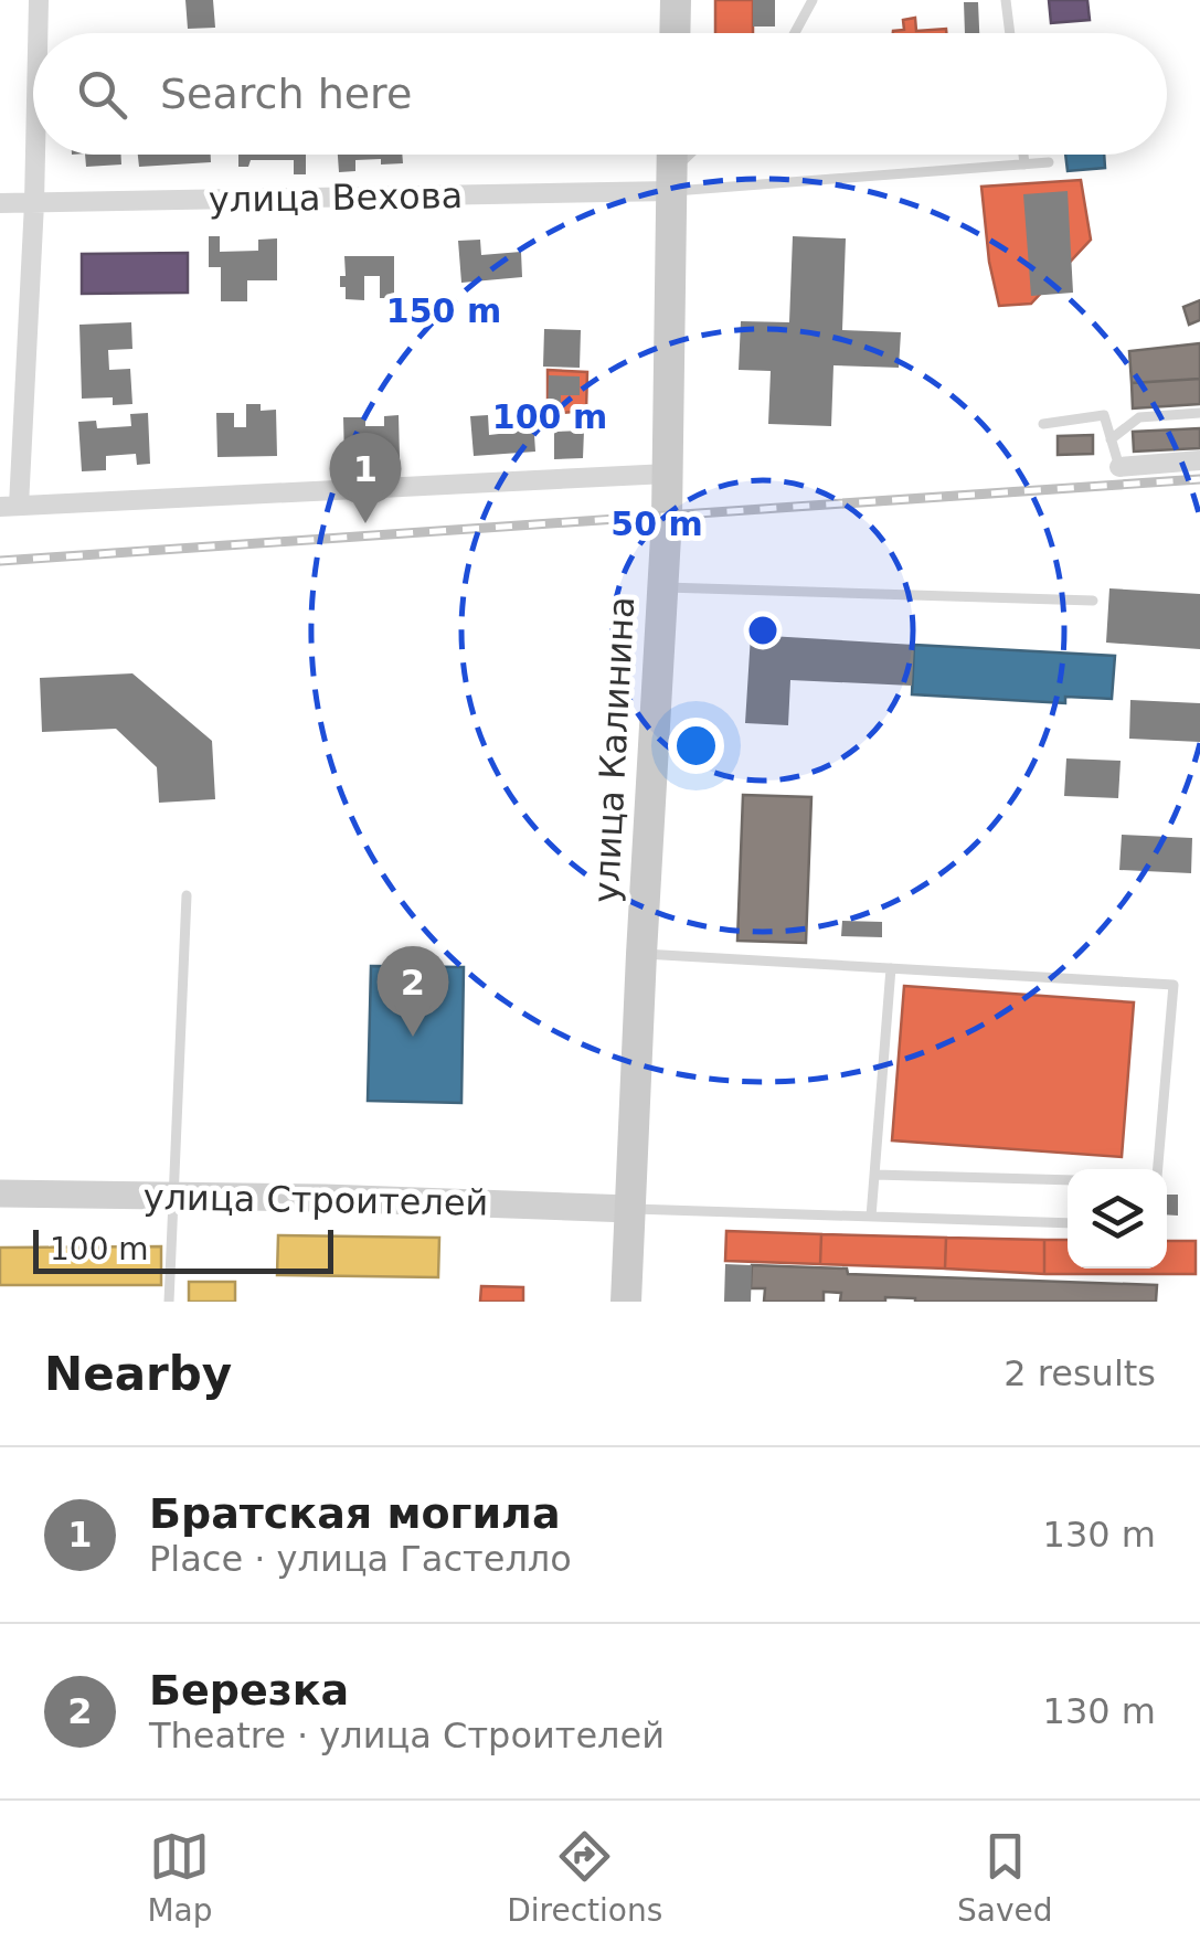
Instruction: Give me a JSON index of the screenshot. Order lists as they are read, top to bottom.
{
  "streets": {
    "main road": ["улица Калинина", "улица Строителей"],
    "street": ["улица Вехова"]
  },
  "crossings": [
    ["улица Вехова", "улица Калинина"],
    ["улица Калинина", "улица Строителей"]
  ],
  "scale_bar": "100 m",
  "page": {
    "search": "Search here",
    "pins": ["1", "2"],
    "scale": "100 m",
    "heading": ["Nearby", "2 results"],
    "list": [
      {
        "mark": "1",
        "name": "Братская могила",
        "note": "Place · улица Гастелло",
        "value": "130 m"
      },
      {
        "mark": "2",
        "name": "Березка",
        "note": "Theatre · улица Строителей",
        "value": "130 m"
      }
    ],
    "nav": ["Map", "Directions", "Saved"]
  },
  "rings": ["150 m", "100 m", "50 m"]
}
